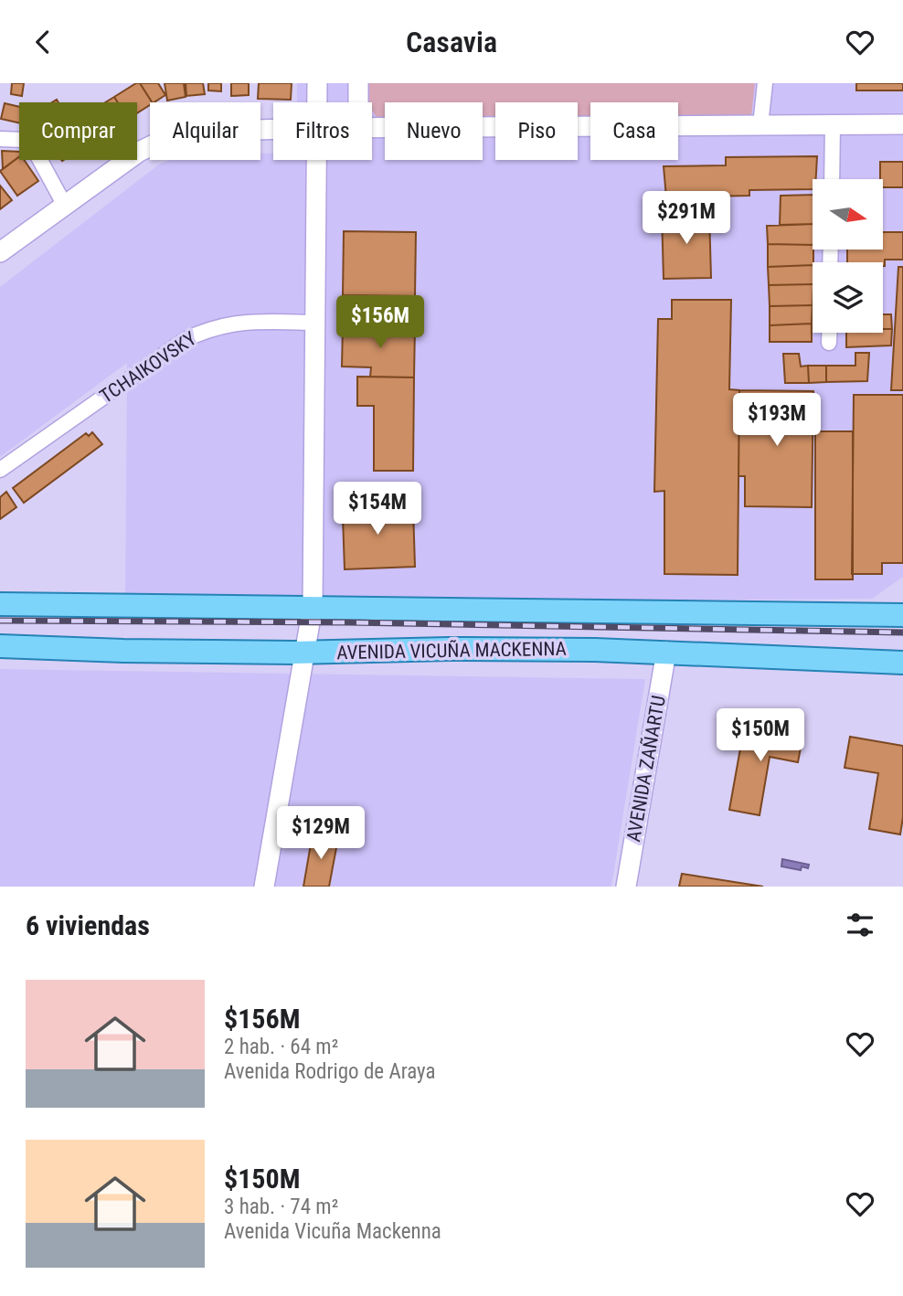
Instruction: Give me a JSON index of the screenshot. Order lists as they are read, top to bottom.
{
  "streets": {
    "main road": ["AVENIDA VICUÑA MACKENNA", "AVENIDA ZAÑARTU"],
    "street": ["TCHAIKOVSKY"]
  },
  "crossings": [
    ["AVENIDA VICUÑA MACKENNA", "AVENIDA ZAÑARTU"]
  ],
  "north": "right",
  "page": {
    "header": "Casavia",
    "chip": [
      "Comprar",
      "Alquilar",
      "Filtros",
      "Nuevo",
      "Piso",
      "Casa"
    ],
    "price": [
      "$291M",
      "$156M",
      "$193M",
      "$154M",
      "$150M",
      "$129M"
    ],
    "heading": "6 viviendas",
    "list": [
      {
        "name": "$156M",
        "note": "2 hab. · 64 m² · Avenida Rodrigo de Araya"
      },
      {
        "name": "$150M",
        "note": "3 hab. · 74 m² · Avenida Vicuña Mackenna"
      }
    ]
  }
}
